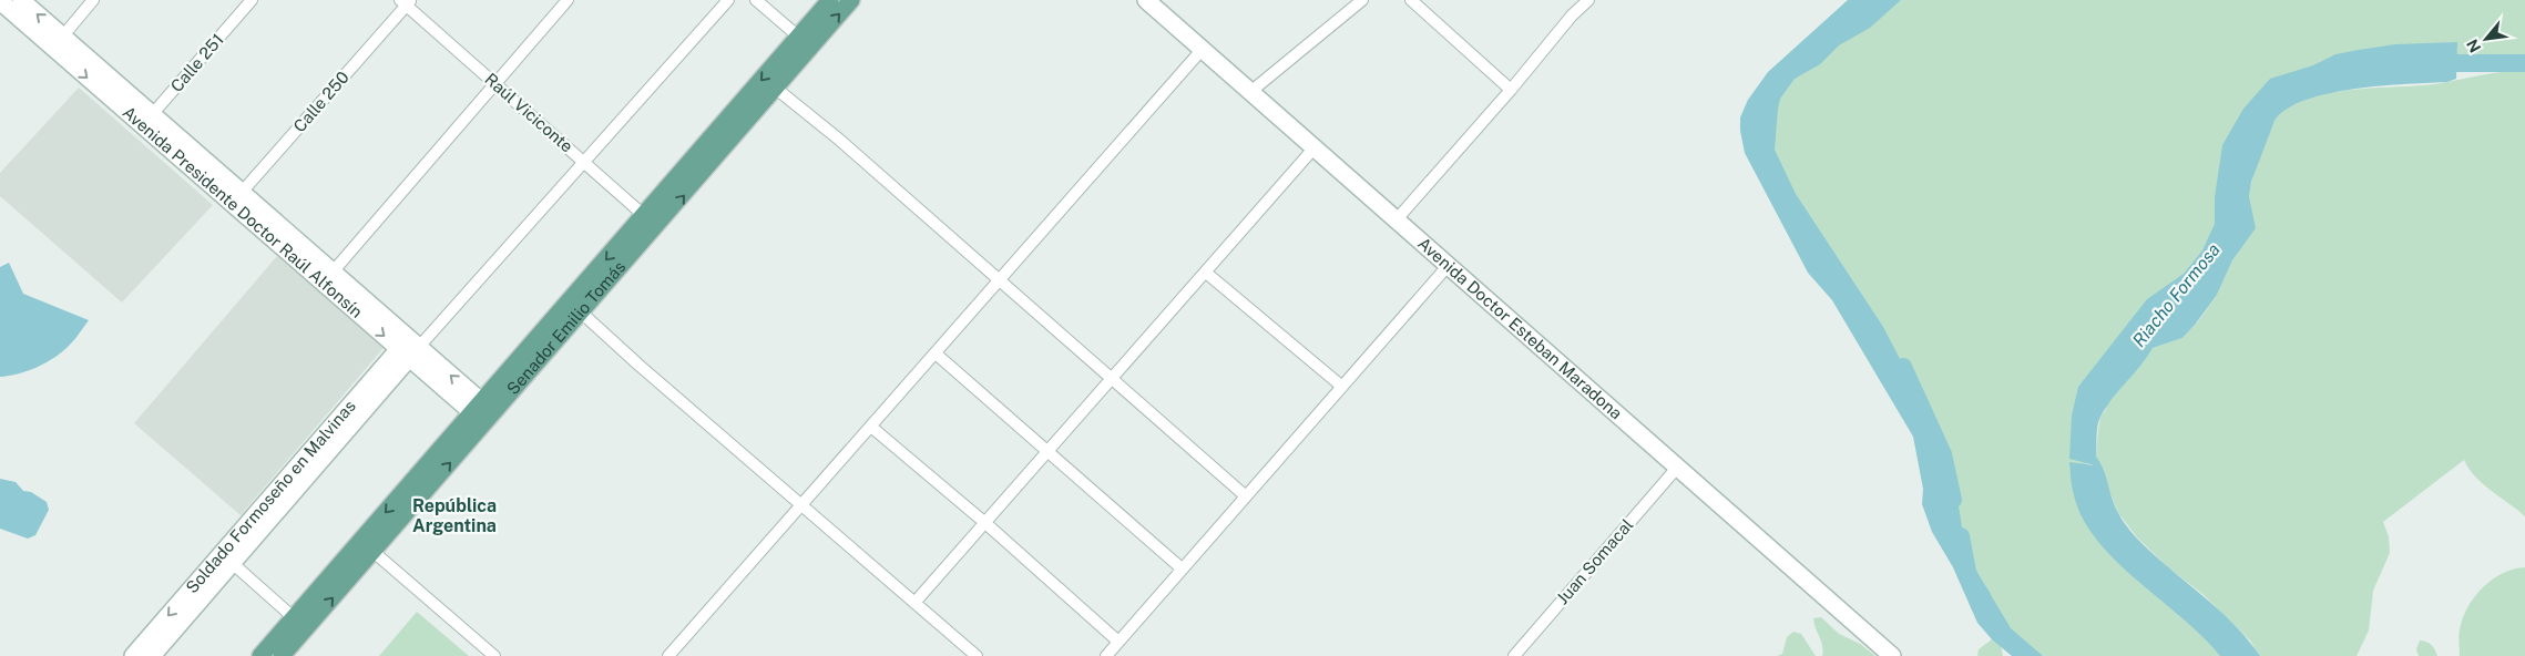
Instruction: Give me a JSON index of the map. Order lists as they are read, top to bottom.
{
  "streets": {
    "main road": [
      "Avenida Presidente Doctor Raúl Alfonsín",
      "Avenida Doctor Esteban Maradona",
      "Senador Emilio Tomás",
      "Soldado Formoseño en Malvinas"
    ],
    "street": [
      "Calle 251",
      "Calle 250",
      "Raúl Viciconte",
      "Juan Somacal"
    ]
  },
  "crossings": [
    ["Calle 251", "Avenida Presidente Doctor Raúl Alfonsín"],
    ["Calle 250", "Raúl Viciconte"],
    ["Calle 250", "Avenida Presidente Doctor Raúl Alfonsín"],
    ["Raúl Viciconte", "Senador Emilio Tomás"],
    ["Avenida Presidente Doctor Raúl Alfonsín", "Senador Emilio Tomás"],
    ["Avenida Presidente Doctor Raúl Alfonsín", "Soldado Formoseño en Malvinas"],
    ["Avenida Doctor Esteban Maradona", "Juan Somacal"]
  ],
  "districts": ["República Argentina"],
  "water": ["Riacho Formosa"],
  "north": "bottom left"
}
